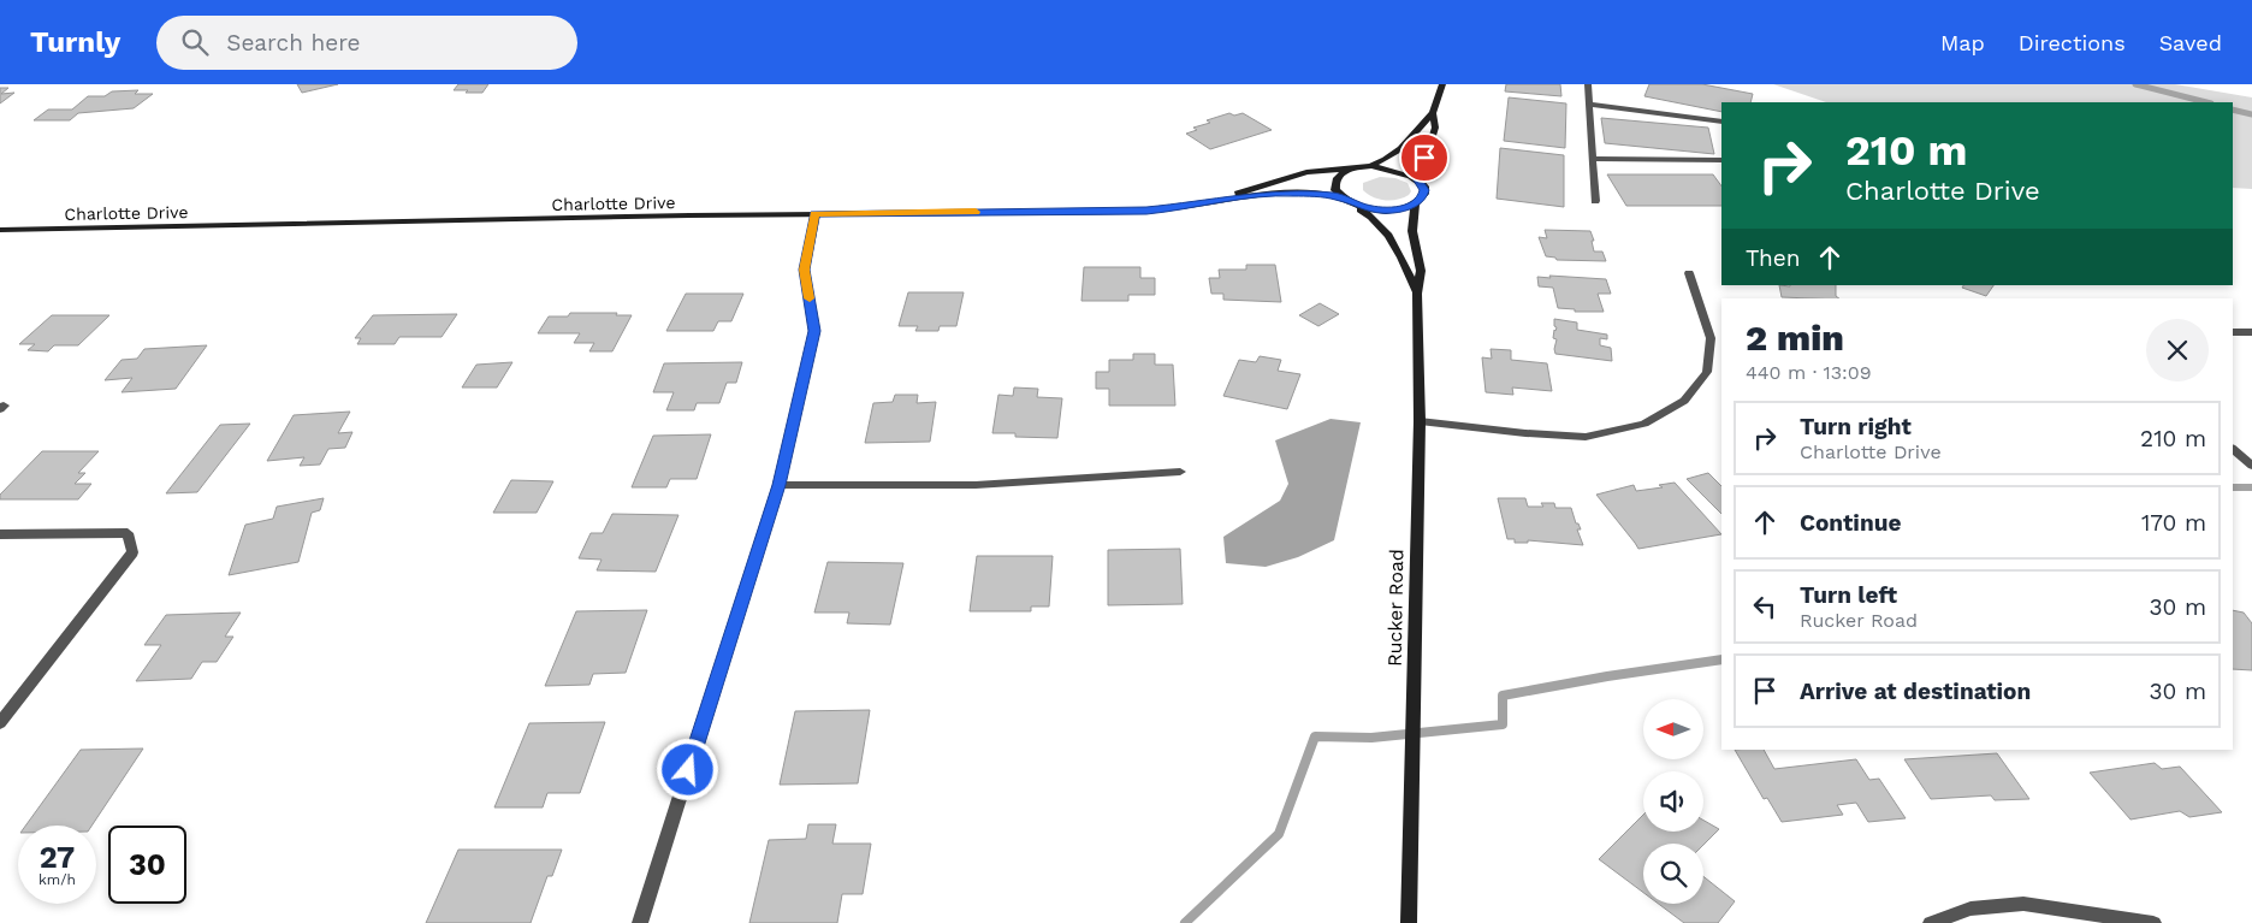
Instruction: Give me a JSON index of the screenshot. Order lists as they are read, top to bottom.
{
  "streets": {
    "main road": ["Charlotte Drive", "Rucker Road"]
  },
  "crossings": [
    ["Charlotte Drive", "Rucker Road"]
  ],
  "north": "left",
  "page": {
    "header": "Turnly",
    "search": "Search here",
    "nav": ["Map", "Directions", "Saved"],
    "turn": ["210 m", "Charlotte Drive"],
    "then": "Then",
    "heading": ["2 min", "440 m · 13:09"],
    "list": [
      {
        "name": "Turn right",
        "note": "Charlotte Drive",
        "value": "210 m"
      },
      {
        "name": "Continue",
        "value": "170 m"
      },
      {
        "name": "Turn left",
        "note": "Rucker Road",
        "value": "30 m"
      },
      {
        "name": "Arrive at destination",
        "value": "30 m"
      }
    ],
    "speed": "27 km/h",
    "limit": "30"
  }
}
